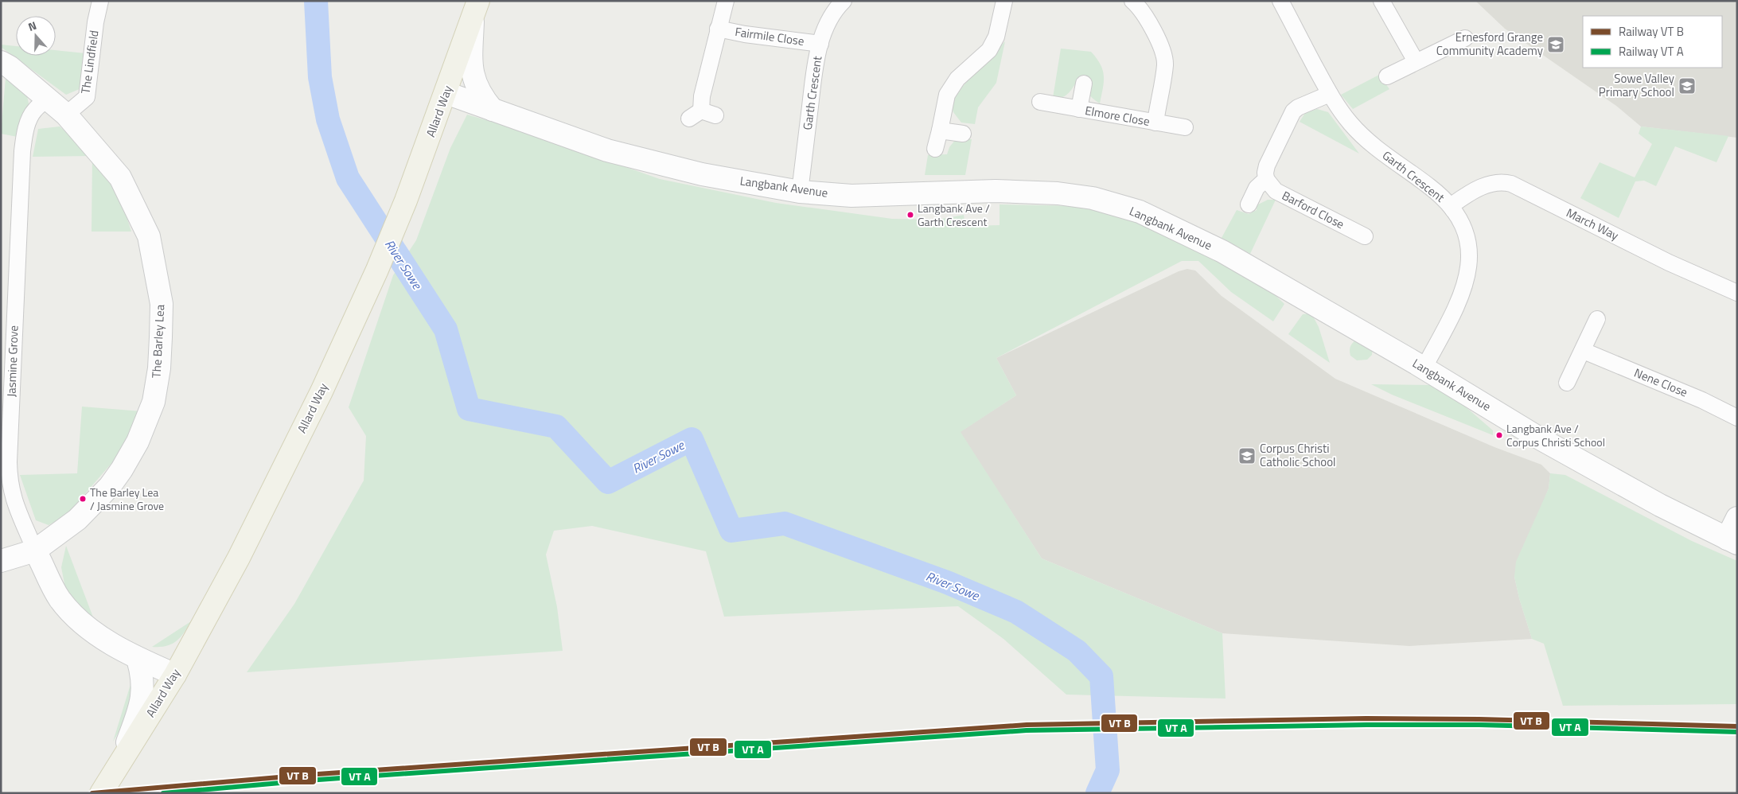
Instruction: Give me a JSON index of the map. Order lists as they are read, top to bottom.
{
  "streets": {
    "main road": ["Allard Way"],
    "street": [
      "Fairmile Close",
      "The Lindfield",
      "Garth Crescent",
      "Elmore Close",
      "Langbank Avenue",
      "Barford Close",
      "March Way",
      "The Barley Lea",
      "Jasmine Grove",
      "Nene Close"
    ]
  },
  "crossings": [
    ["Fairmile Close", "Garth Crescent"],
    ["The Lindfield", "The Barley Lea"],
    ["Garth Crescent", "Langbank Avenue"],
    ["Garth Crescent", "March Way"],
    ["Allard Way", "Langbank Avenue"],
    ["Allard Way", "Jasmine Grove"],
    ["The Barley Lea", "Jasmine Grove"]
  ],
  "water": ["River Sowe"],
  "places": {
    "school or university": ["Ernesford Grange Community Academy", "Sowe Valley Primary School", "Corpus Christi Catholic School"],
    "other": ["Langbank Ave / Garth Crescent", "Langbank Ave / Corpus Christi School", "The Barley Lea / Jasmine Grove"]
  },
  "legend": ["Railway VT B", "Railway VT A"],
  "north": "top"
}
